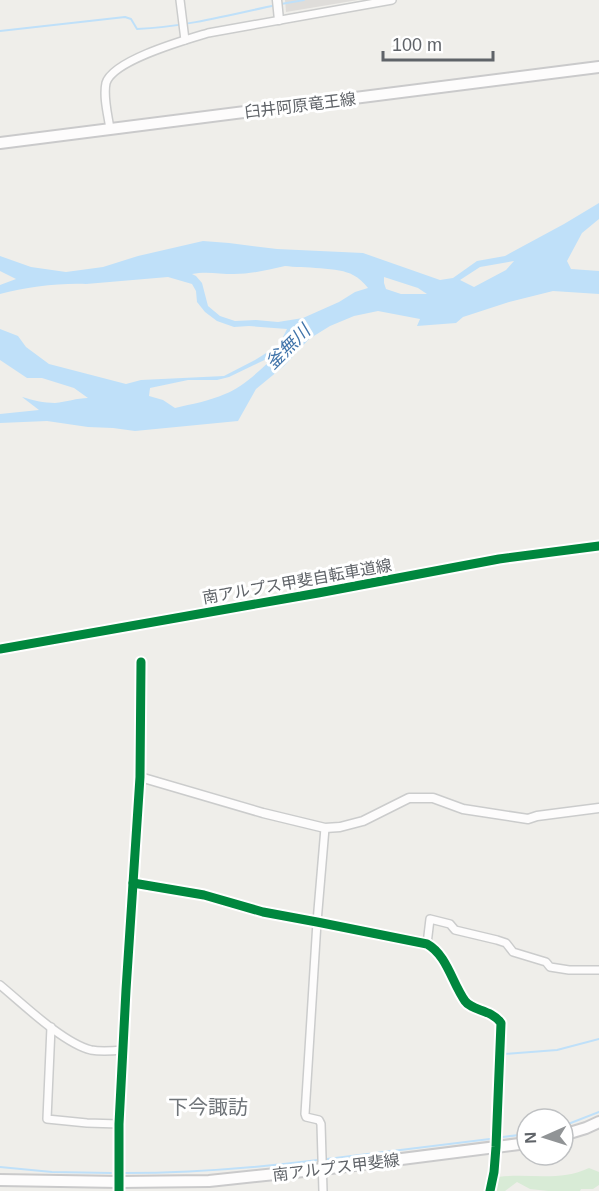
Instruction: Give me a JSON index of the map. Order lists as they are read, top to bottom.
{
  "streets": {
    "main road": ["臼井阿原竜王線", "南アルプス甲斐線"],
    "cycle path": ["南アルプス甲斐自転車道線"]
  },
  "districts": ["下今諏訪"],
  "water": ["釜無川"],
  "scale_bar": "100 m",
  "north": "left"
}
